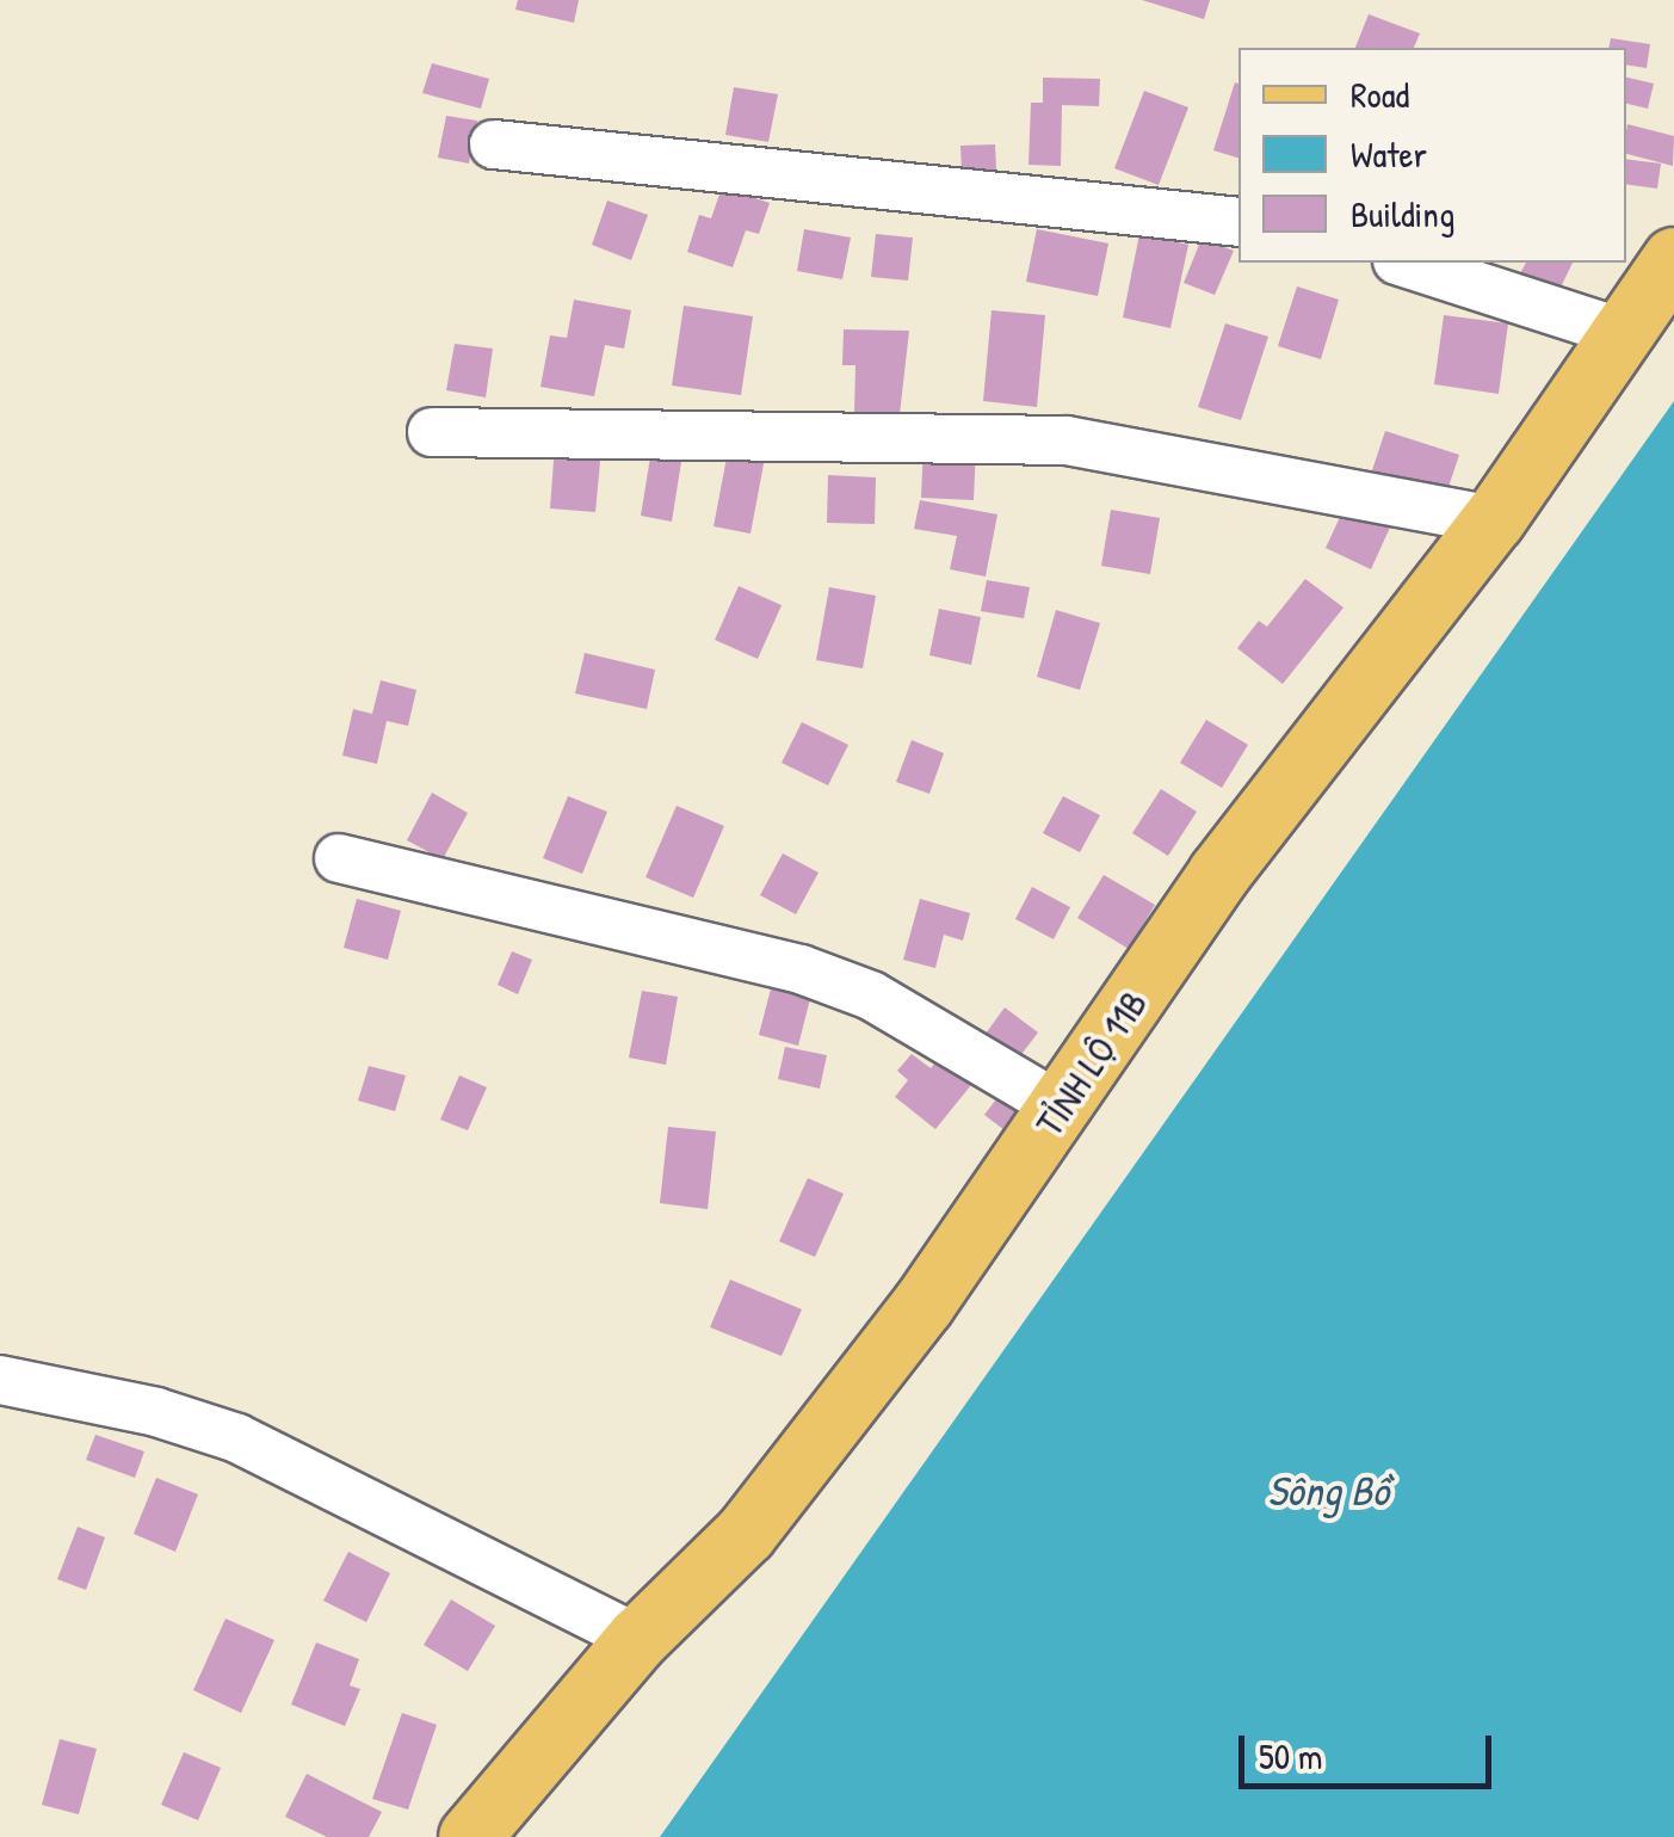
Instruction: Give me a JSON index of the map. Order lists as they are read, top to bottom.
{
  "streets": {
    "main road": ["TỈNH LỘ 11B"]
  },
  "water": ["Sông Bồ"],
  "legend": ["Road", "Water", "Building"],
  "scale_bar": "50 m"
}
